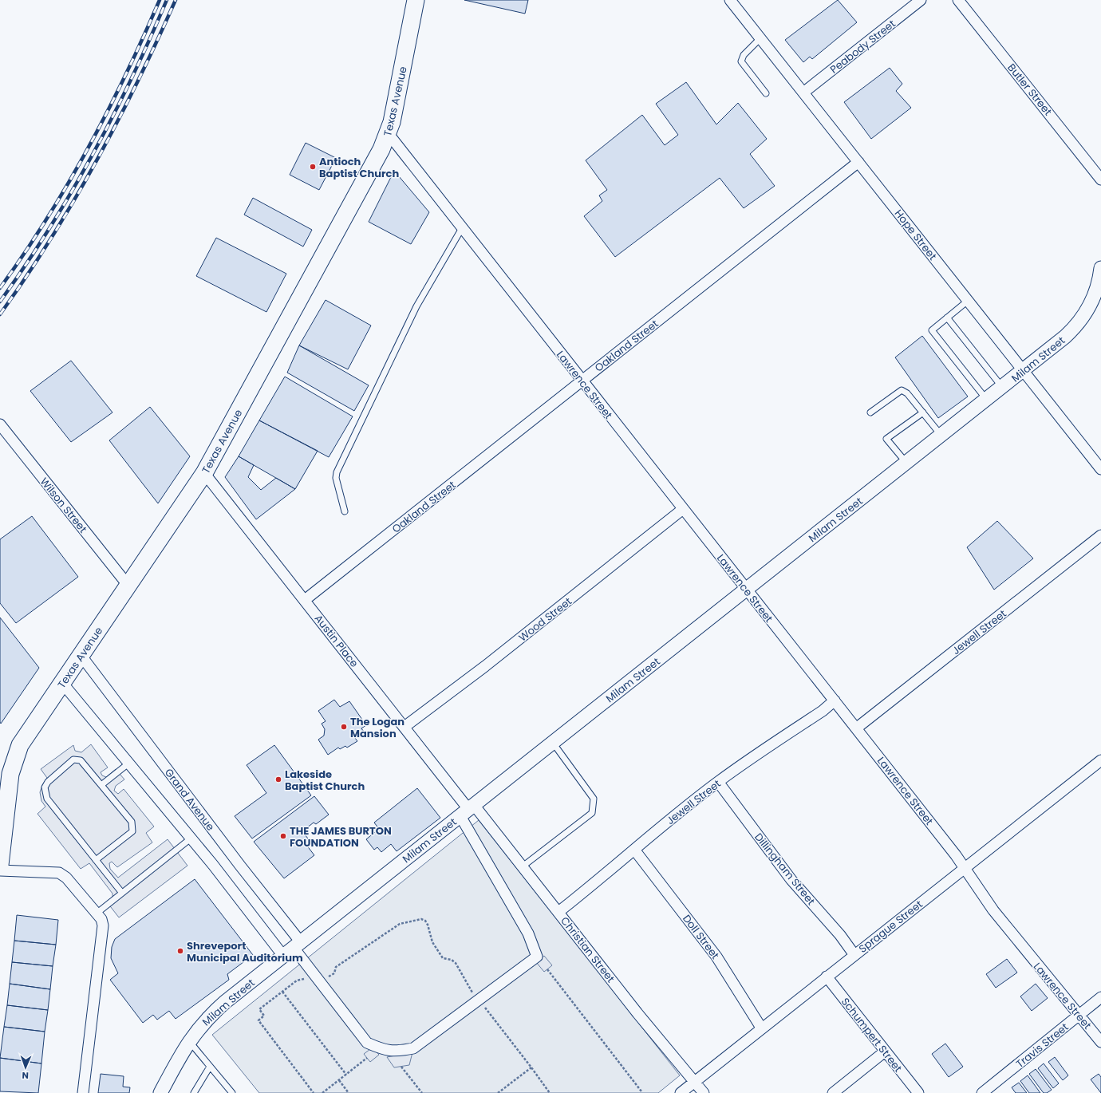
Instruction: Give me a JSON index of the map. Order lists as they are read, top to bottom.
{
  "streets": {
    "main road": ["Texas Avenue"],
    "street": [
      "Peabody Street",
      "Butler Street",
      "Hope Street",
      "Oakland Street",
      "Milam Street",
      "Lawrence Street",
      "Wilson Street",
      "Wood Street",
      "Jewell Street",
      "Austin Place",
      "Grand Avenue",
      "Dillingham Street",
      "Sprague Street",
      "Doll Street",
      "Christian Street",
      "Schumpert Street",
      "Travis Street"
    ]
  },
  "crossings": [
    ["Peabody Street", "Hope Street"],
    ["Texas Avenue", "Lawrence Street"],
    ["Texas Avenue", "Wilson Street"],
    ["Texas Avenue", "Austin Place"],
    ["Texas Avenue", "Grand Avenue"],
    ["Hope Street", "Oakland Street"],
    ["Hope Street", "Milam Street"],
    ["Oakland Street", "Lawrence Street"],
    ["Oakland Street", "Austin Place"],
    ["Milam Street", "Lawrence Street"],
    ["Milam Street", "Austin Place"],
    ["Milam Street", "Grand Avenue"],
    ["Milam Street", "Christian Street"],
    ["Lawrence Street", "Wood Street"],
    ["Lawrence Street", "Jewell Street"],
    ["Lawrence Street", "Sprague Street"],
    ["Lawrence Street", "Travis Street"],
    ["Wood Street", "Austin Place"],
    ["Jewell Street", "Dillingham Street"],
    ["Jewell Street", "Doll Street"],
    ["Jewell Street", "Christian Street"],
    ["Austin Place", "Christian Street"],
    ["Dillingham Street", "Sprague Street"],
    ["Sprague Street", "Doll Street"],
    ["Sprague Street", "Christian Street"],
    ["Sprague Street", "Schumpert Street"]
  ],
  "places": [
    "Antioch Baptist Church",
    "The Logan Mansion",
    "Lakeside Baptist Church",
    "THE JAMES BURTON FOUNDATION",
    "Shreveport Municipal Auditorium"
  ],
  "north": "bottom"
}
